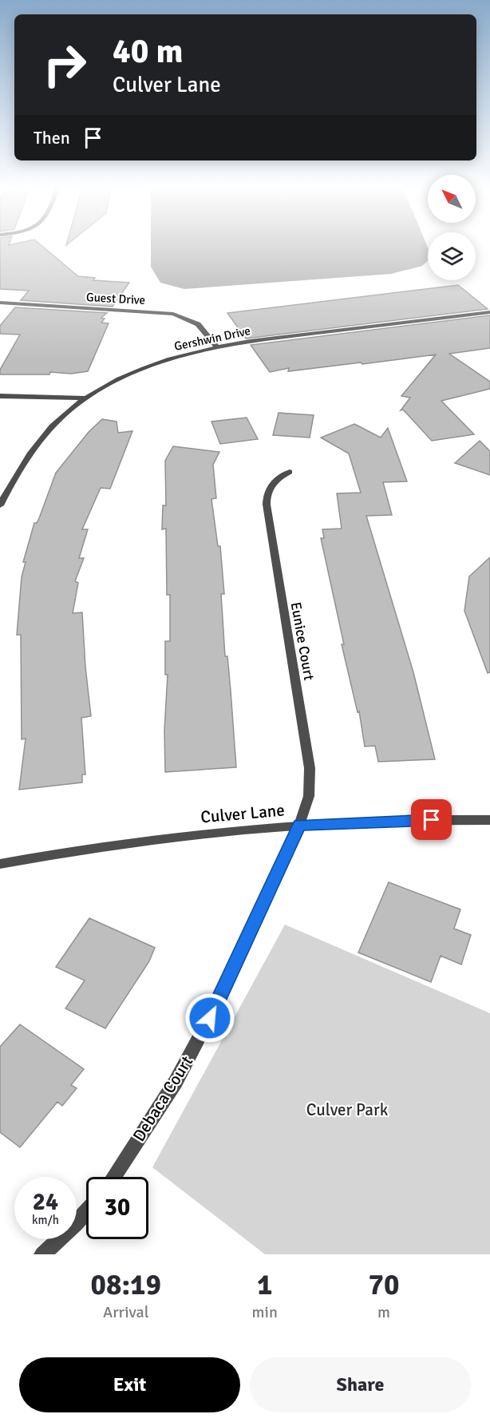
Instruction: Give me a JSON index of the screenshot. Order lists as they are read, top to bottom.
{
  "streets": {
    "street": [
      "Guest Drive",
      "Gershwin Drive",
      "Eunice Court",
      "Culver Lane",
      "Debaca Court"
    ]
  },
  "crossings": [
    ["Guest Drive", "Gershwin Drive"],
    ["Eunice Court", "Culver Lane"],
    ["Eunice Court", "Debaca Court"],
    ["Culver Lane", "Debaca Court"]
  ],
  "parks": ["Culver Park"],
  "north": "top left",
  "page": {
    "turn": ["40 m", "Culver Lane"],
    "then": "Then",
    "speed": "24 km/h",
    "limit": "30",
    "eta": [
      "08:19",
      "Arrival",
      "1",
      "min",
      "70",
      "m"
    ],
    "buttons": ["Exit", "Share"]
  }
}
